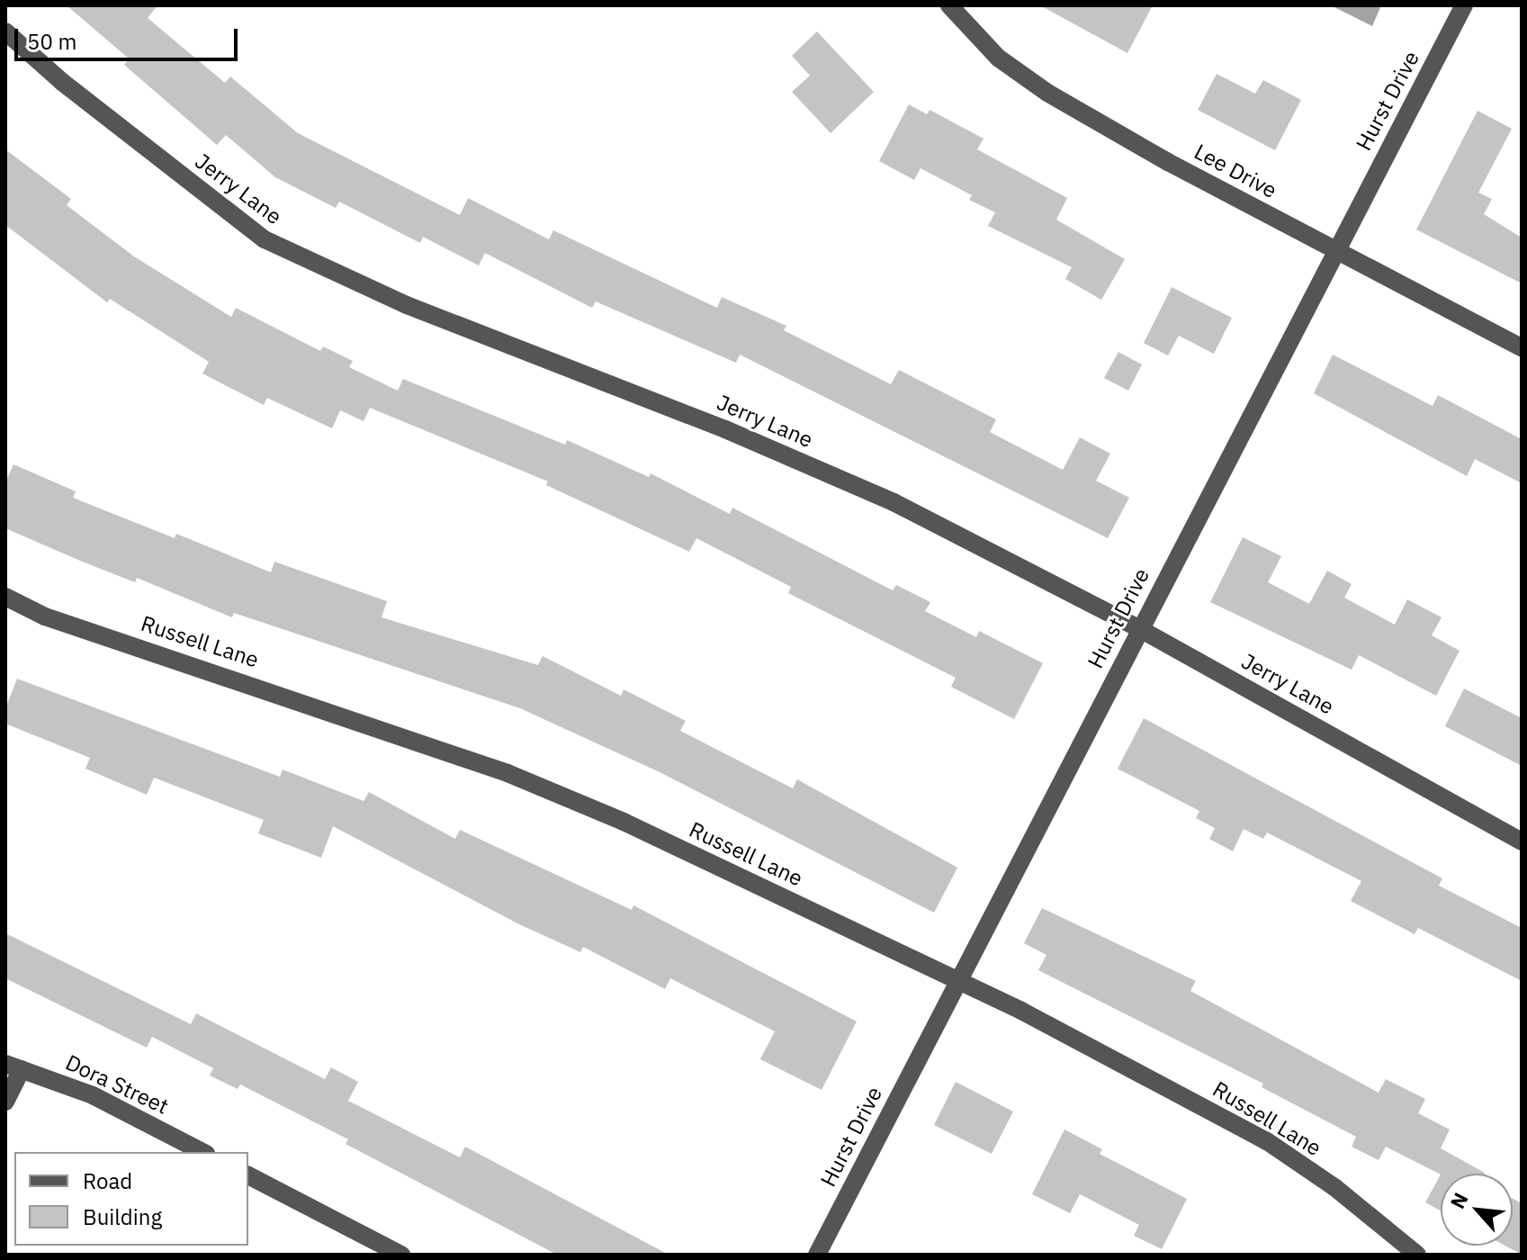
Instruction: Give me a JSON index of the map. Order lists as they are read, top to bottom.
{
  "streets": {
    "street": [
      "Hurst Drive",
      "Lee Drive",
      "Jerry Lane",
      "Russell Lane",
      "Dora Street"
    ]
  },
  "crossings": [
    ["Hurst Drive", "Lee Drive"],
    ["Hurst Drive", "Jerry Lane"],
    ["Hurst Drive", "Russell Lane"]
  ],
  "legend": ["Road", "Building"],
  "scale_bar": "50 m",
  "north": "top left"
}
